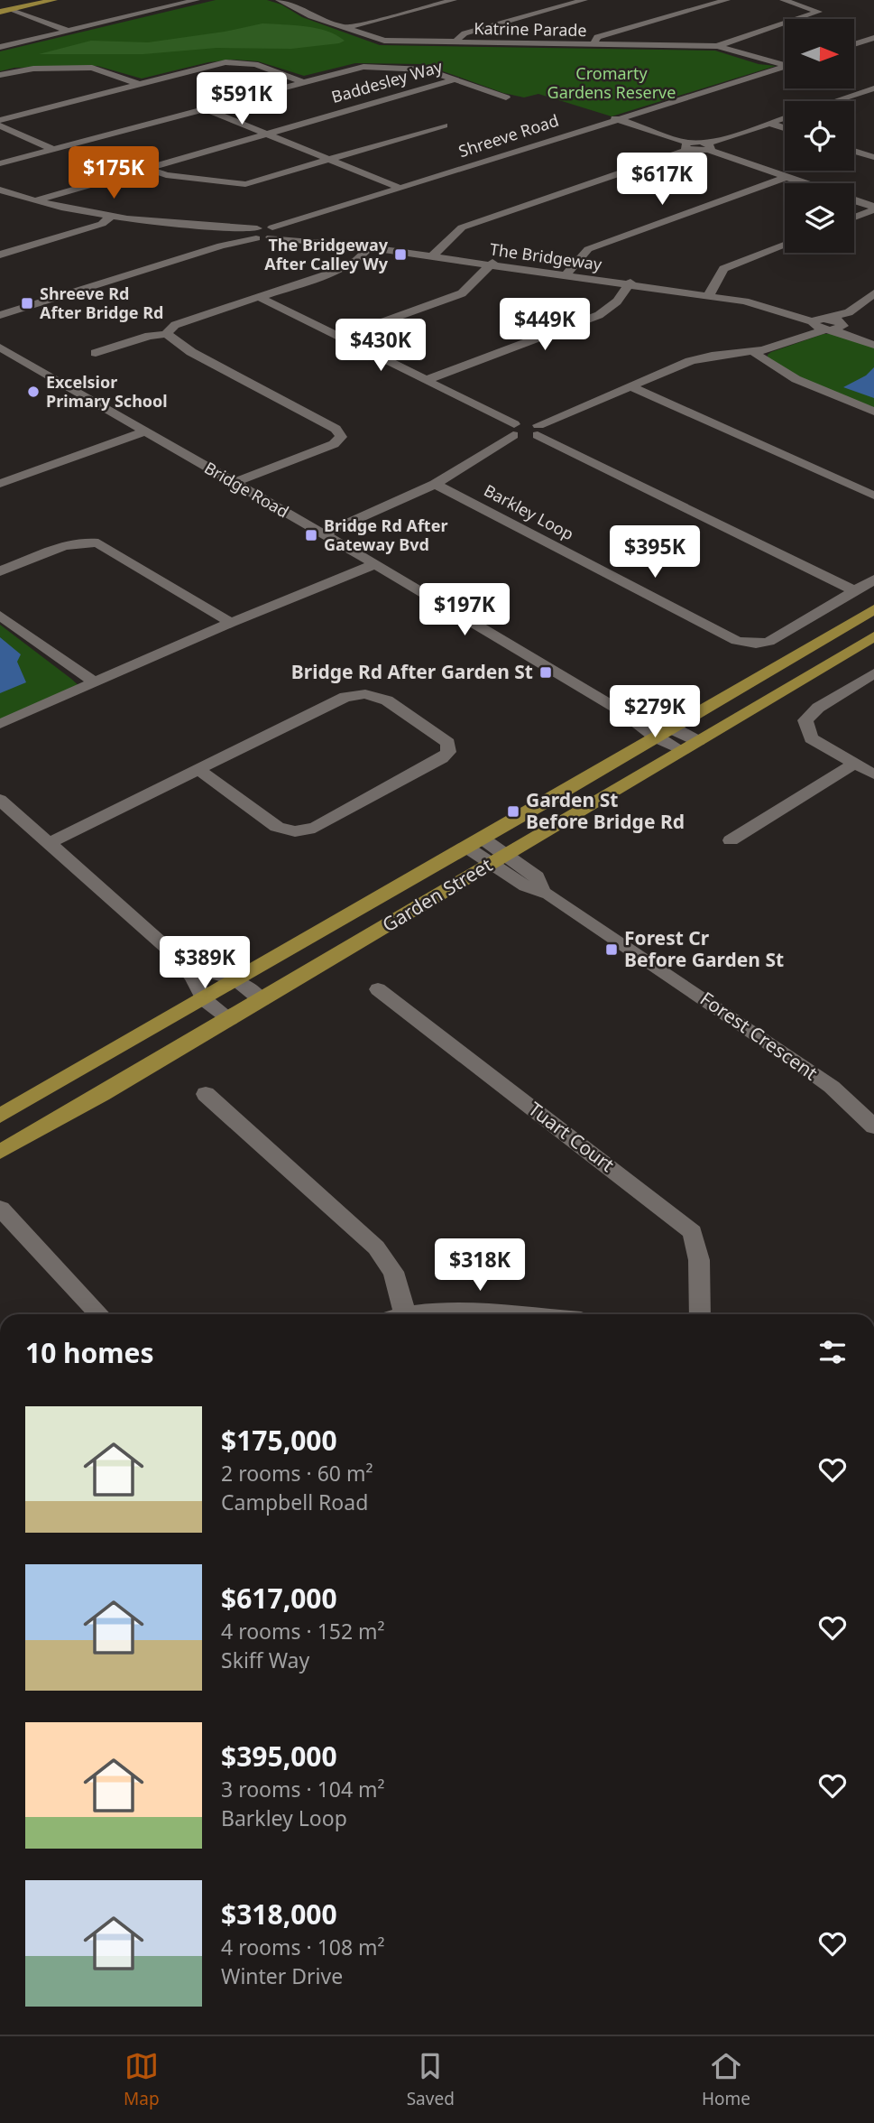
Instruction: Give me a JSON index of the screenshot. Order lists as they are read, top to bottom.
{
  "streets": {
    "main road": ["Garden Street"],
    "street": [
      "Katrine Parade",
      "Baddesley Way",
      "Shreeve Road",
      "The Bridgeway",
      "Bridge Road",
      "Barkley Loop",
      "Forest Crescent",
      "Tuart Court"
    ]
  },
  "crossings": [
    ["Shreeve Road", "The Bridgeway"],
    ["Bridge Road", "Garden Street"],
    ["Garden Street", "Forest Crescent"]
  ],
  "parks": ["Cromarty Gardens Reserve"],
  "places": {
    "transit": [
      "The Bridgeway After Calley Wy",
      "Shreeve Rd After Bridge Rd",
      "Bridge Rd After Gateway Bvd",
      "Bridge Rd After Garden St",
      "Garden St Before Bridge Rd",
      "Forest Cr Before Garden St"
    ],
    "other": ["Excelsior Primary School"]
  },
  "north": "right",
  "page": {
    "price": [
      "$591K",
      "$175K",
      "$617K",
      "$449K",
      "$430K",
      "$395K",
      "$197K",
      "$279K",
      "$389K",
      "$318K"
    ],
    "heading": "10 homes",
    "list": [
      {
        "name": "$175,000",
        "note": "2 rooms · 60 m² · Campbell Road"
      },
      {
        "name": "$617,000",
        "note": "4 rooms · 152 m² · Skiff Way"
      },
      {
        "name": "$395,000",
        "note": "3 rooms · 104 m² · Barkley Loop"
      },
      {
        "name": "$318,000",
        "note": "4 rooms · 108 m² · Winter Drive"
      }
    ],
    "tabs": ["Map", "Saved", "Home"]
  }
}
